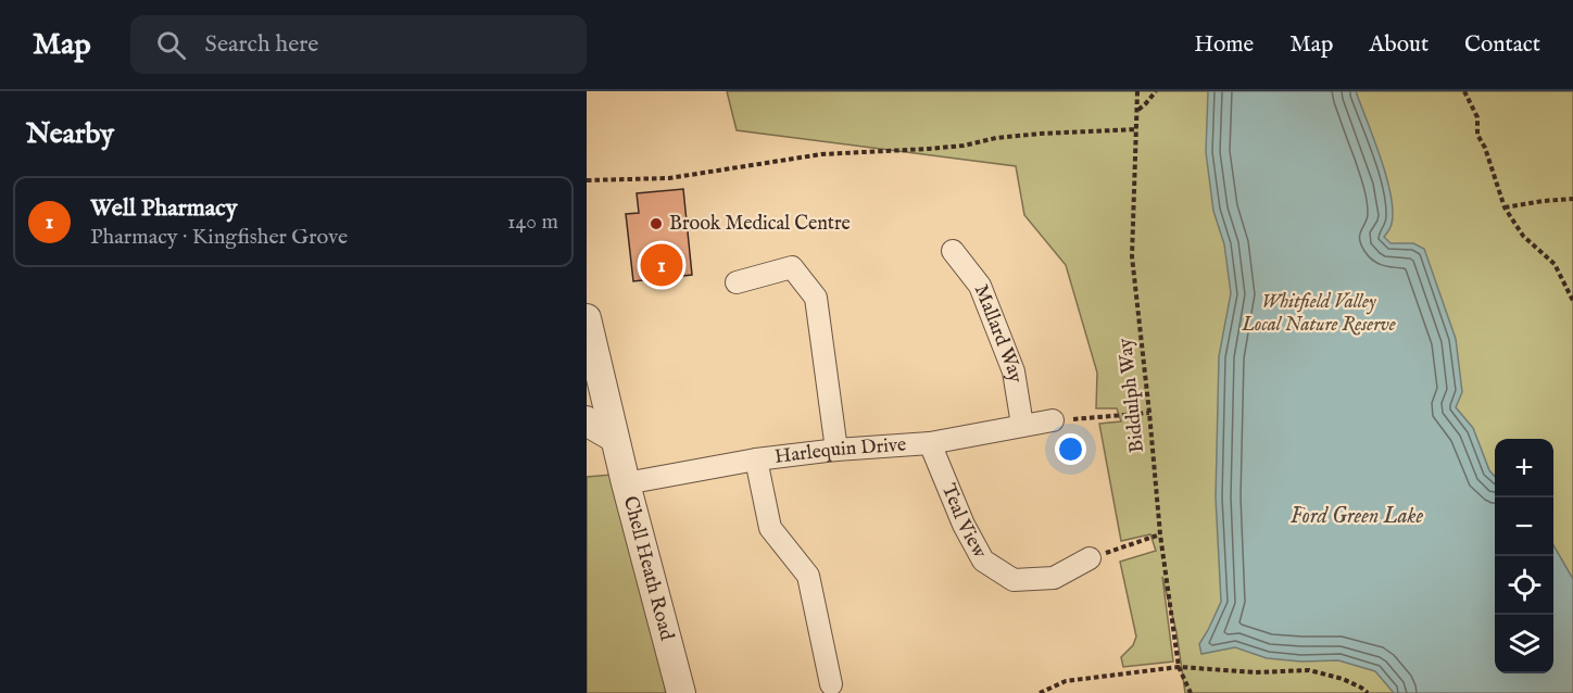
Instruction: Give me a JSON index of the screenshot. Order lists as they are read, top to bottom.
{
  "streets": {
    "street": [
      "Mallard Way",
      "Harlequin Drive",
      "Teal View",
      "Chell Heath Road"
    ],
    "path": ["Biddulph Way"]
  },
  "crossings": [
    ["Mallard Way", "Harlequin Drive"],
    ["Harlequin Drive", "Teal View"],
    ["Harlequin Drive", "Chell Heath Road"]
  ],
  "water": ["Ford Green Lake"],
  "parks": ["Whitfield Valley Local Nature Reserve"],
  "places": ["Brook Medical Centre"],
  "page": {
    "header": "Map",
    "search": "Search here",
    "nav": [
      "Home",
      "Map",
      "About",
      "Contact"
    ],
    "heading": "Nearby",
    "list": [
      {
        "mark": "1",
        "name": "Well Pharmacy",
        "note": "Pharmacy · Kingfisher Grove",
        "value": "140 m"
      }
    ],
    "pins": "1",
    "map_buttons": ["+", "−"]
  }
}
